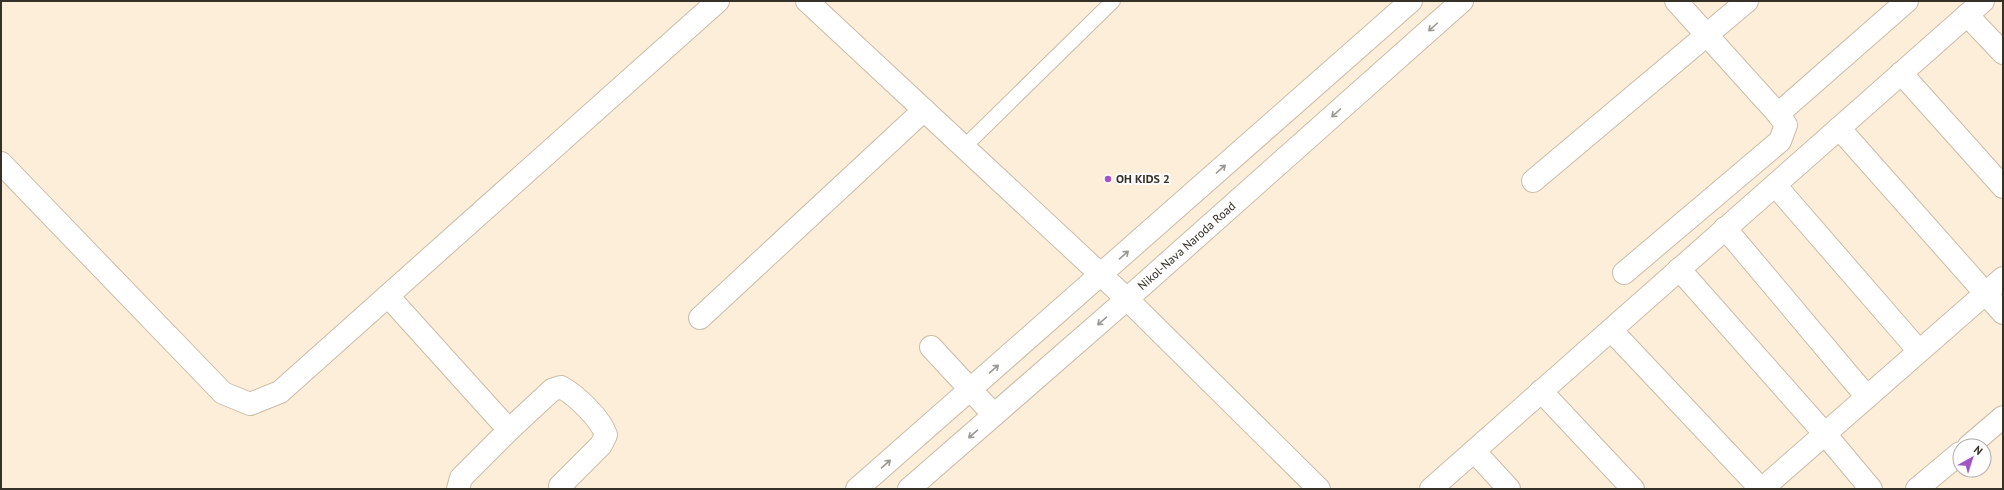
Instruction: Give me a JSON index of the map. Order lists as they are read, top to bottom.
{
  "streets": {
    "street": ["Nikol-Nava Naroda Road"]
  },
  "places": ["OH KIDS 2"],
  "north": "top right"
}
